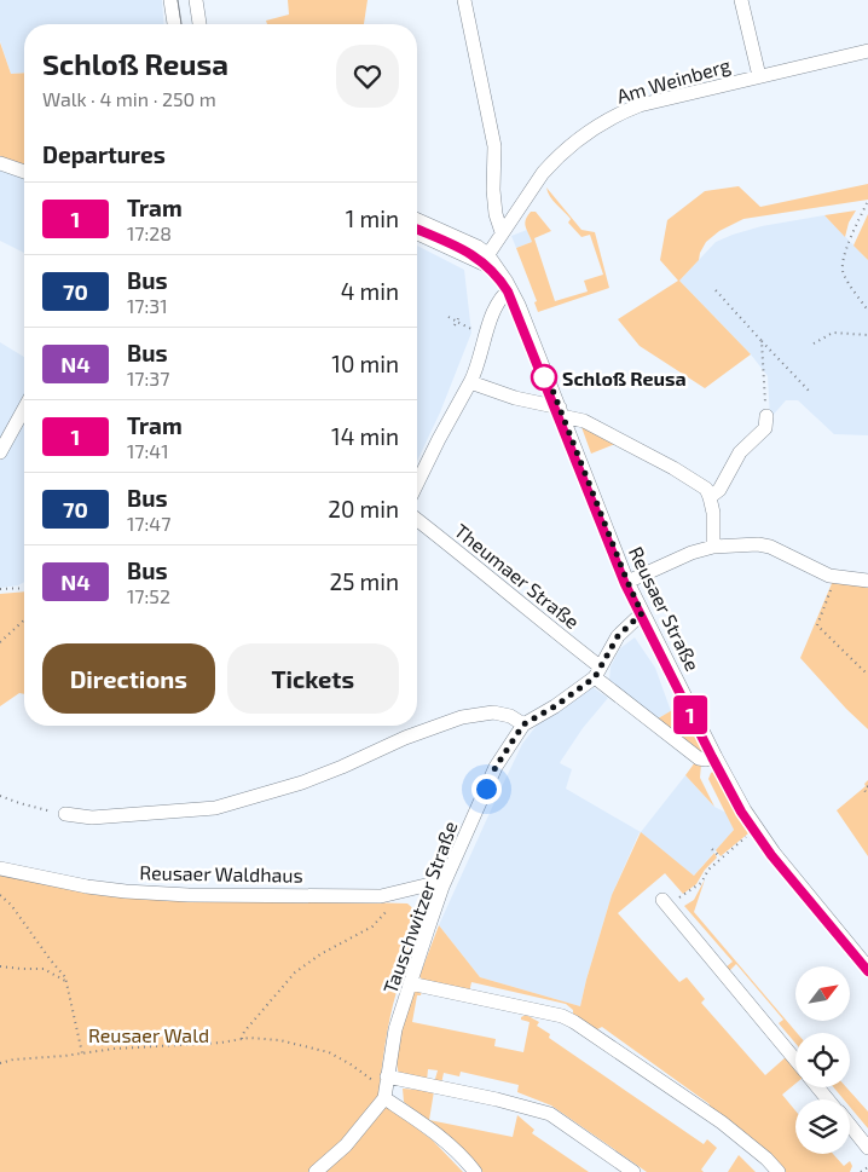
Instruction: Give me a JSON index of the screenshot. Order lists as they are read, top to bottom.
{
  "streets": {
    "street": [
      "Am Weinberg",
      "Theumaer Straße",
      "Reusaer Straße",
      "Reusaer Waldhaus",
      "Tauschwitzer Straße"
    ]
  },
  "crossings": [
    ["Am Weinberg", "Reusaer Straße"],
    ["Theumaer Straße", "Tauschwitzer Straße"],
    ["Reusaer Straße", "Tauschwitzer Straße"],
    ["Reusaer Waldhaus", "Tauschwitzer Straße"]
  ],
  "parks": ["Reusaer Wald"],
  "places": ["Schloß Reusa"],
  "lines": ["tram line 1"],
  "north": "top right",
  "page": {
    "on_map": "1",
    "heading": [
      ["Schloß Reusa", "Walk · 4 min · 250 m"],
      "Departures"
    ],
    "list": [
      {
        "mark": "1",
        "name": "Tram",
        "note": "17:28",
        "value": "1 min"
      },
      {
        "mark": "70",
        "name": "Bus",
        "note": "17:31",
        "value": "4 min"
      },
      {
        "mark": "N4",
        "name": "Bus",
        "note": "17:37",
        "value": "10 min"
      },
      {
        "mark": "1",
        "name": "Tram",
        "note": "17:41",
        "value": "14 min"
      },
      {
        "mark": "70",
        "name": "Bus",
        "note": "17:47",
        "value": "20 min"
      },
      {
        "mark": "N4",
        "name": "Bus",
        "note": "17:52",
        "value": "25 min"
      }
    ],
    "buttons": ["Directions", "Tickets"]
  }
}
